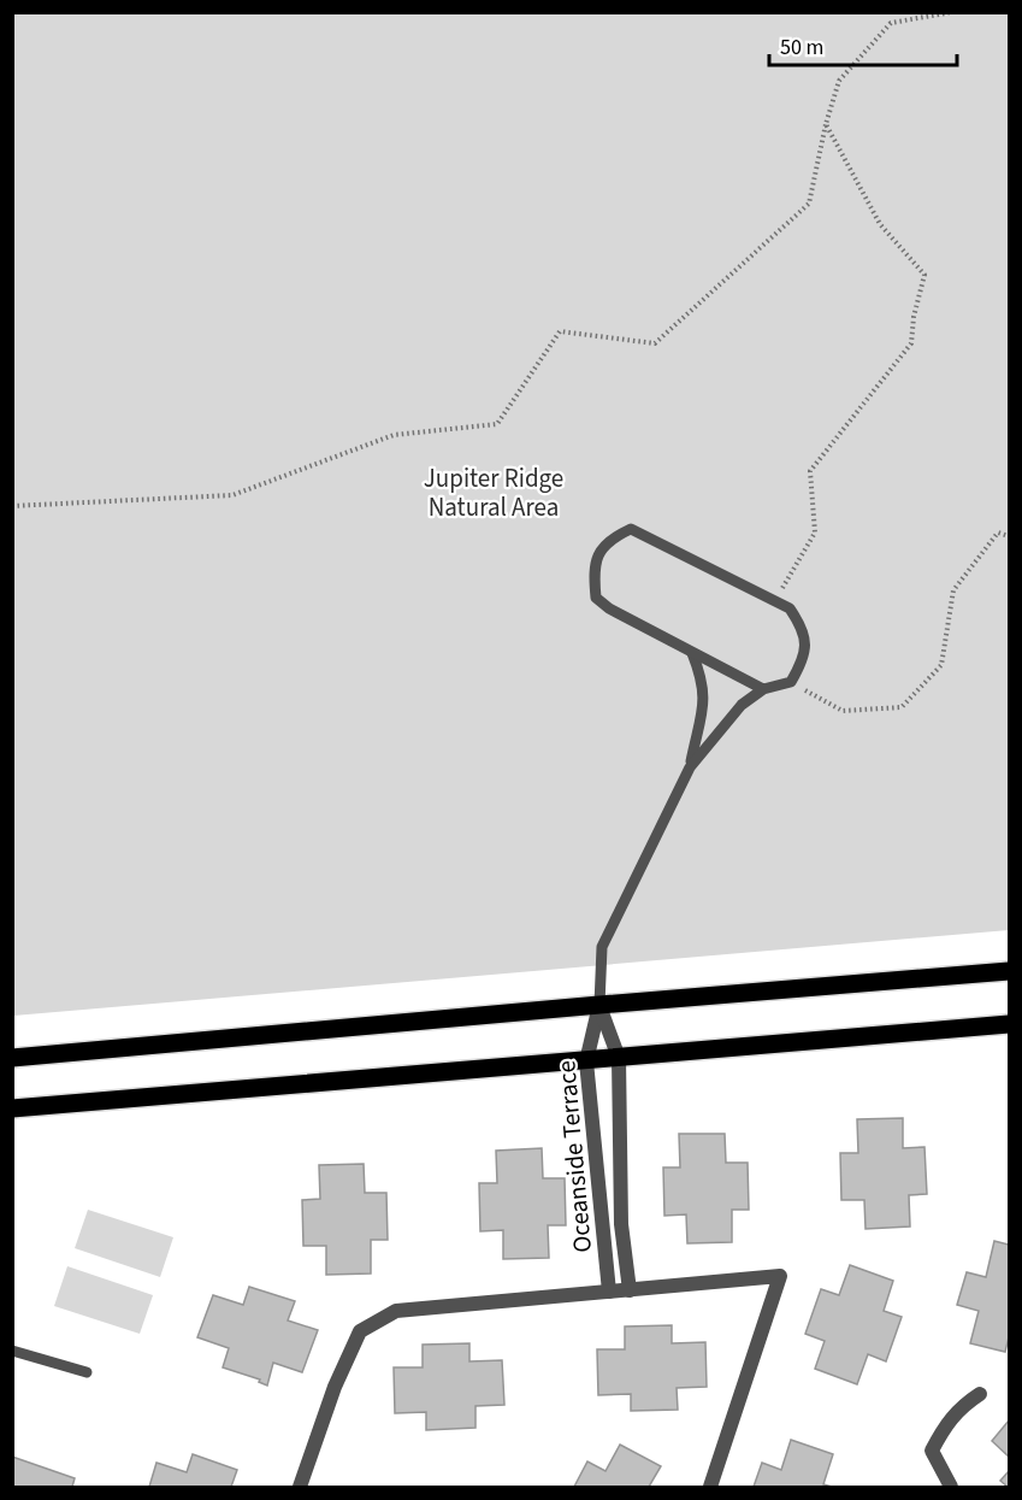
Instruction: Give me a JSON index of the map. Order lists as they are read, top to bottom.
{
  "streets": {
    "street": ["Oceanside Terrace"]
  },
  "parks": ["Jupiter Ridge Natural Area"],
  "scale_bar": "50 m"
}
